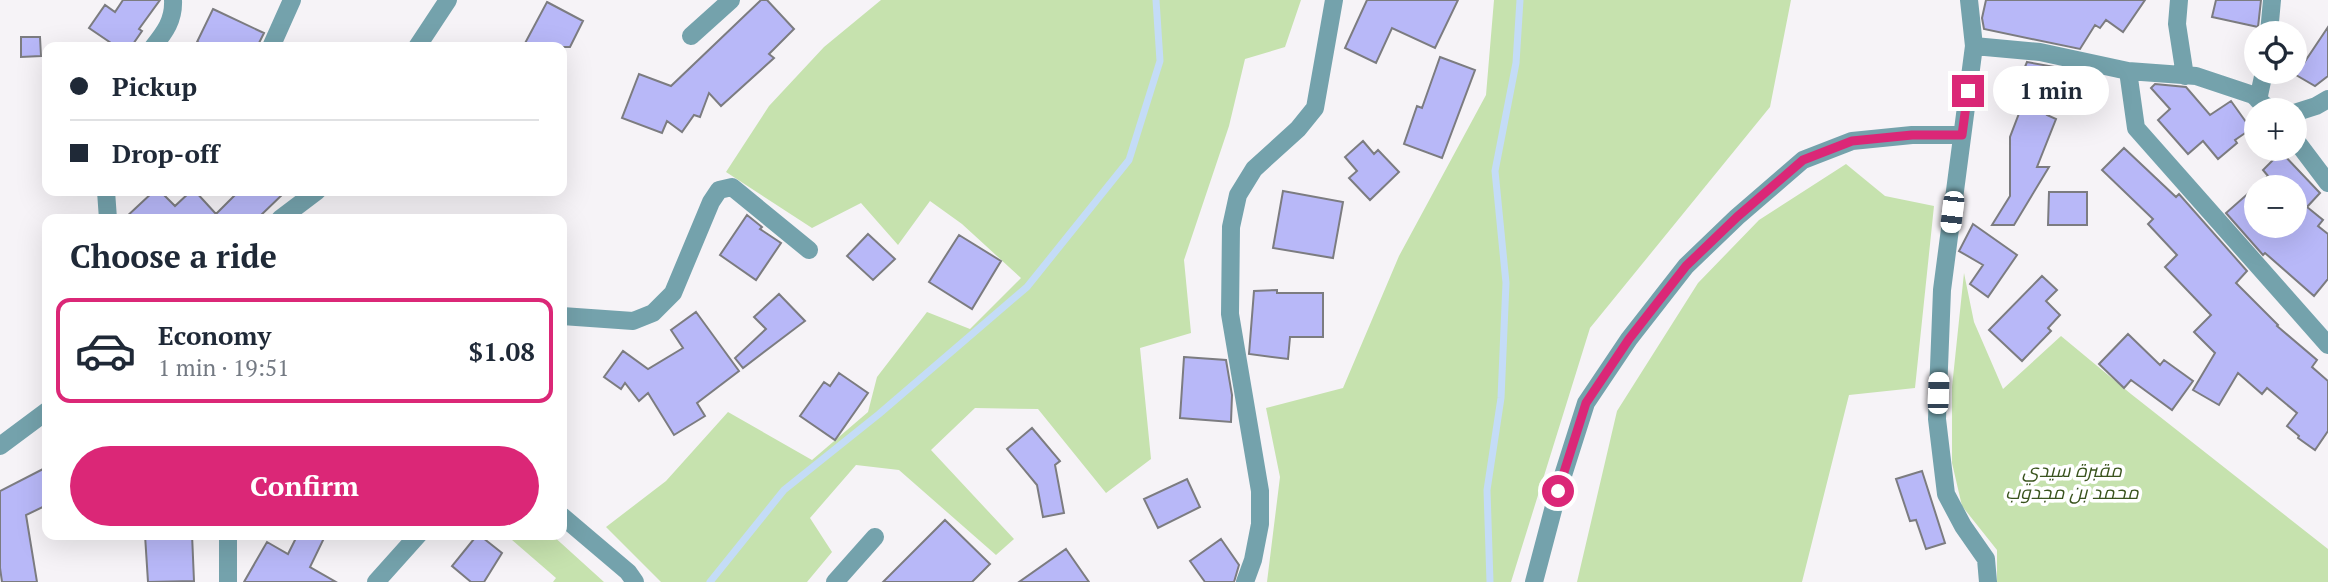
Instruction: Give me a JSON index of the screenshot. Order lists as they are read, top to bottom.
{
  "parks": ["مقبرة سيدي محمد بن مجدوب"],
  "page": {
    "map_buttons": ["+", "−"],
    "banner": ["Pickup", "Drop-off"],
    "bubble": "1 min",
    "heading": "Choose a ride",
    "list": [
      {
        "name": "Economy",
        "note": "1 min · 19:51",
        "value": "$1.08"
      }
    ],
    "buttons": "Confirm"
  }
}
